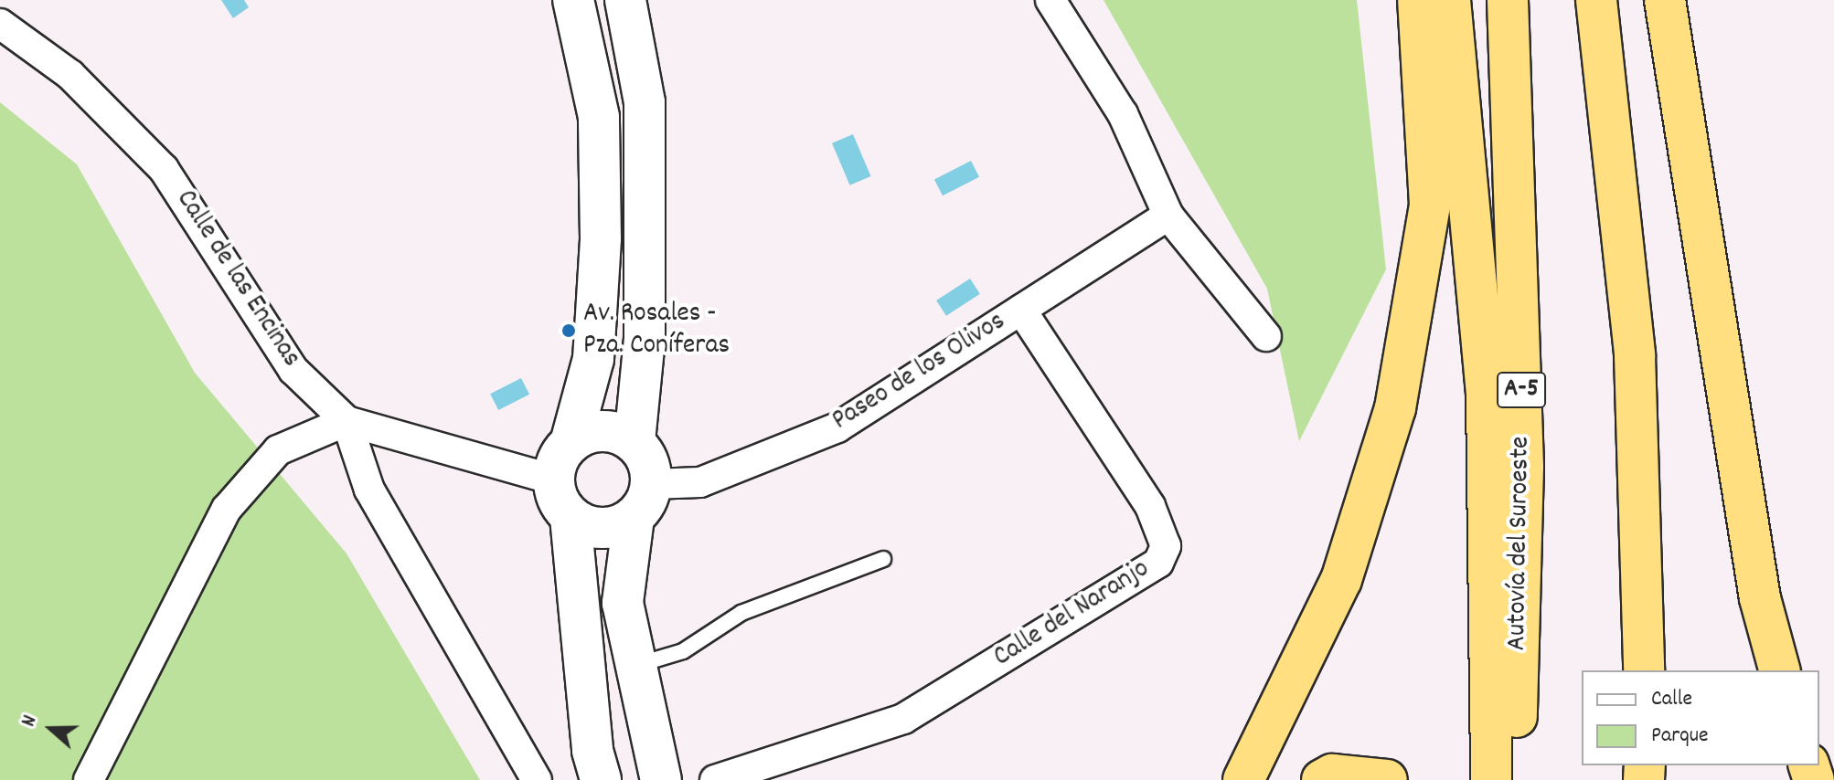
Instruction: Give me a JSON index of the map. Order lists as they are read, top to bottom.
{
  "streets": {
    "highway": ["A-5", "Autovía del Suroeste"],
    "street": ["Calle de las Encinas", "Paseo de los Olivos", "Calle del Naranjo"]
  },
  "crossings": [
    ["Calle de las Encinas", "Paseo de los Olivos"],
    ["Paseo de los Olivos", "Calle del Naranjo"]
  ],
  "places": ["Av. Rosales - Pza. Coníferas"],
  "legend": ["Calle", "Parque"],
  "north": "left"
}
